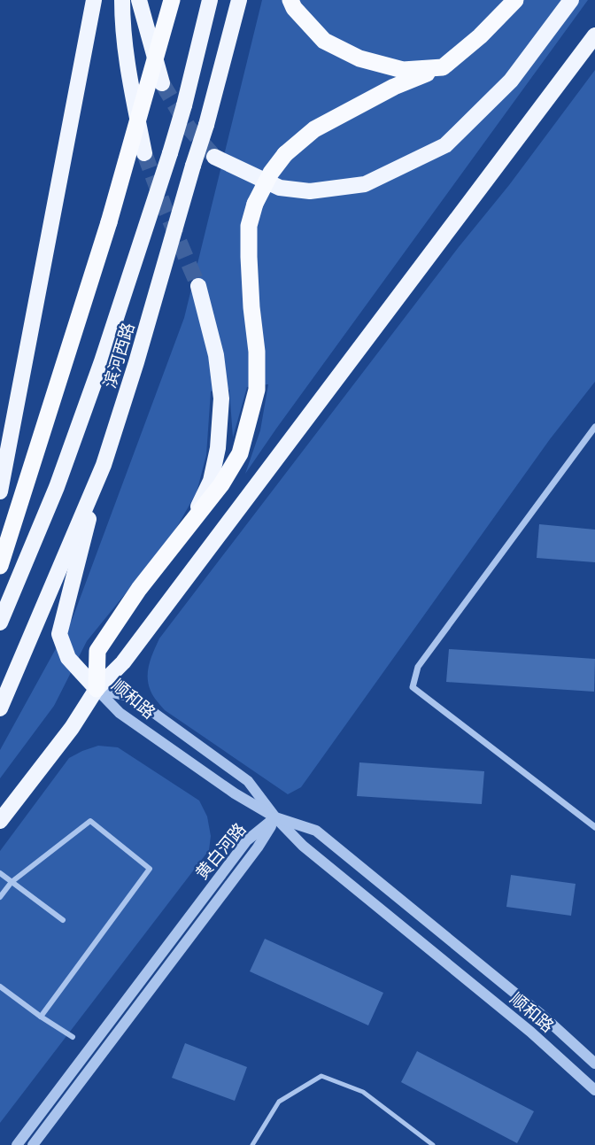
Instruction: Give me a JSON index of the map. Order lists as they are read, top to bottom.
{
  "streets": {
    "main road": ["滨河西路"],
    "street": ["顺和路", "黄白河路"]
  },
  "crossings": [
    ["顺和路", "黄白河路"]
  ]
}
